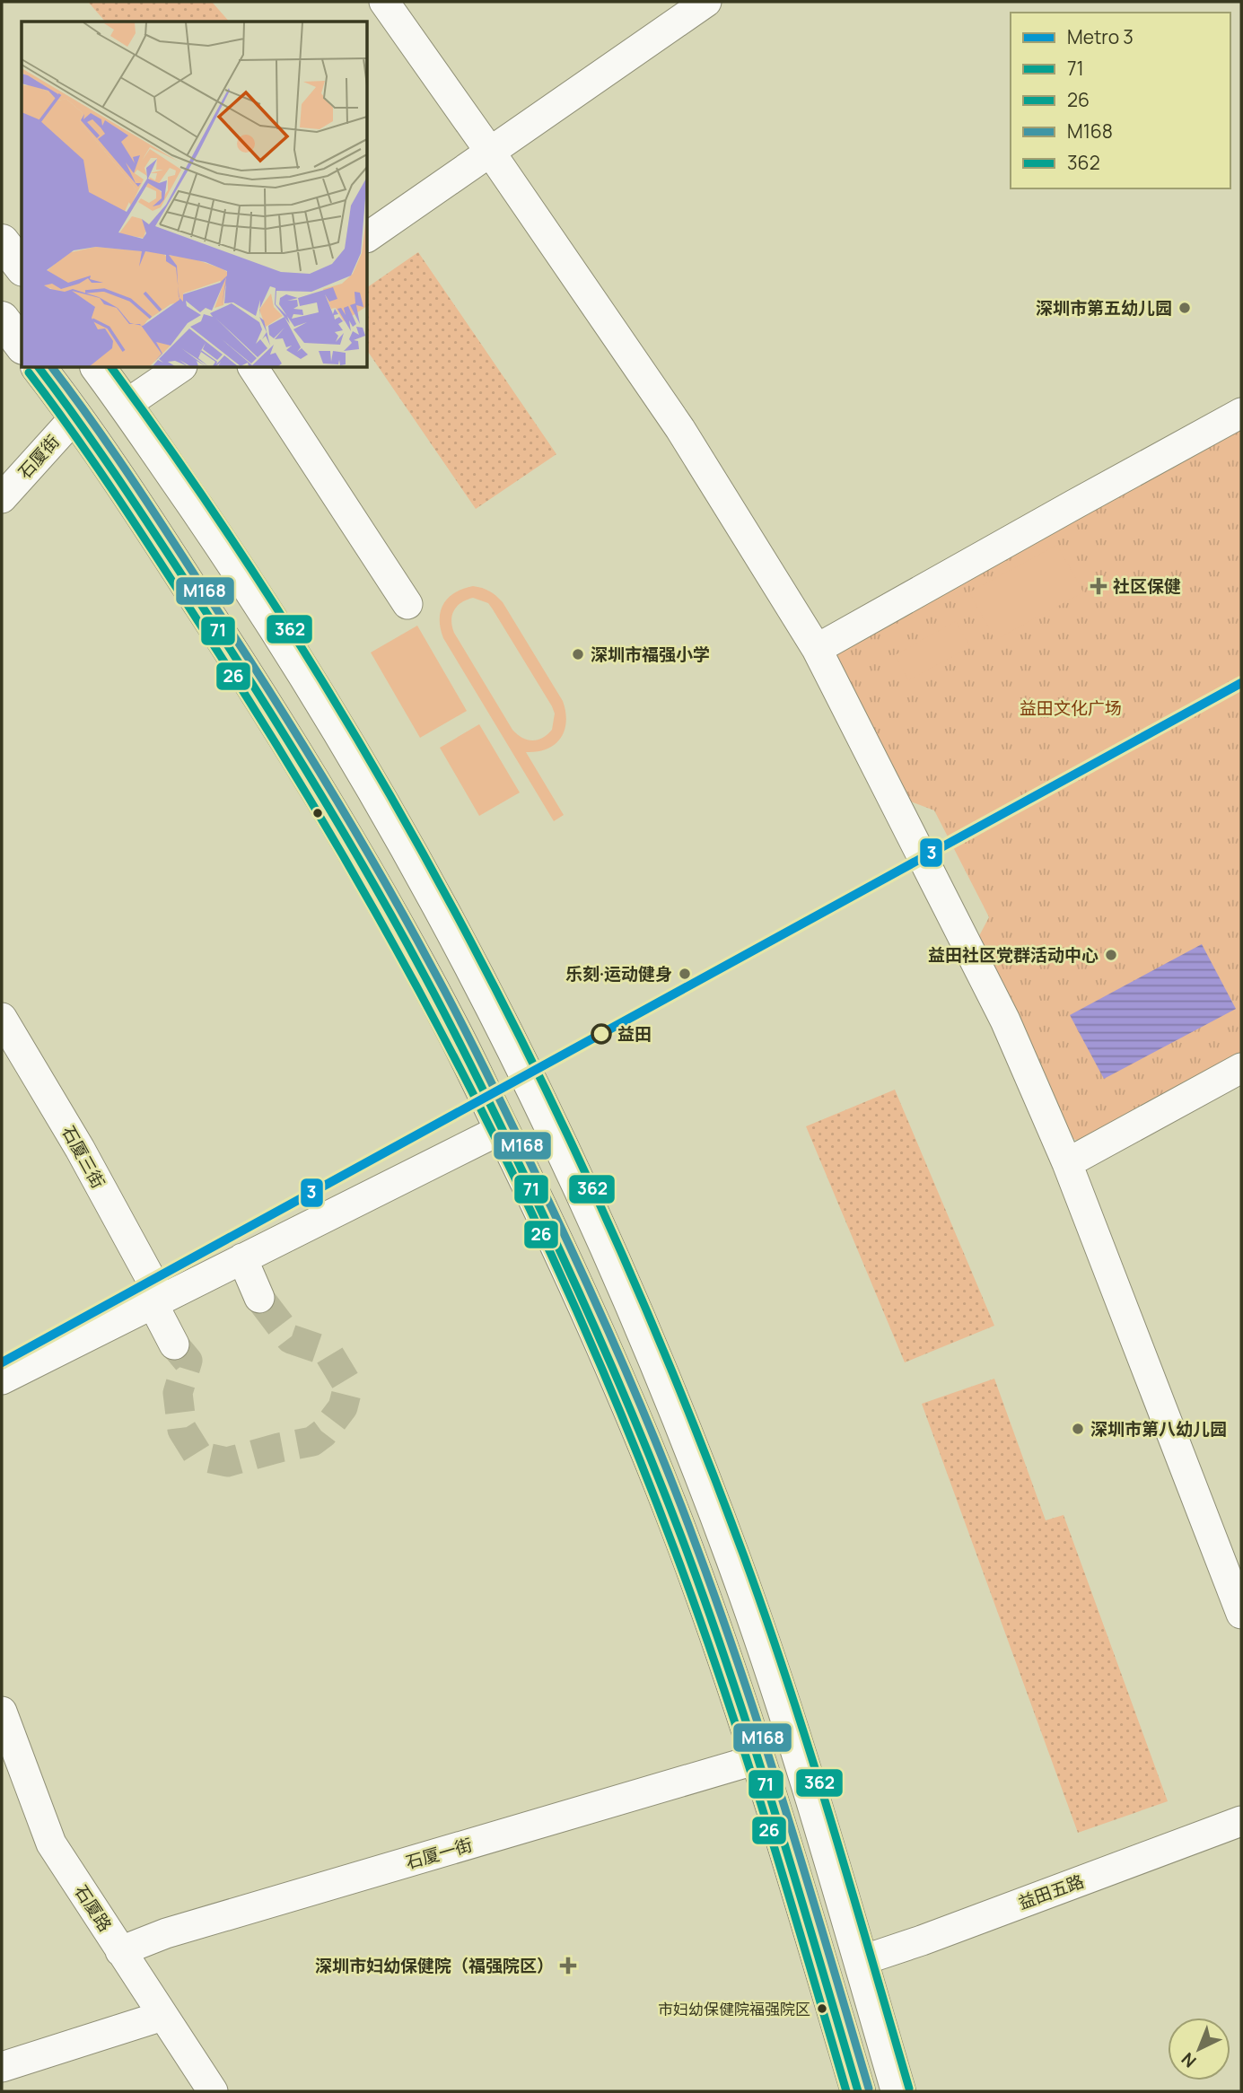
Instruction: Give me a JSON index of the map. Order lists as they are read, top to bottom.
{
  "streets": {
    "street": [
      "石厦街",
      "石厦三街",
      "石厦一街",
      "益田五路",
      "石厦路"
    ]
  },
  "crossings": [
    ["石厦一街", "石厦路"]
  ],
  "parks": ["益田文化广场"],
  "places": {
    "other": [
      "深圳市第五幼儿园",
      "深圳市福强小学",
      "益田社区党群活动中心",
      "乐刻·运动健身",
      "益田",
      "深圳市第八幼儿园",
      "市妇幼保健院福强院区"
    ],
    "health": ["社区保健", "深圳市妇幼保健院（福强院区）"]
  },
  "lines": [
    "transit line 71",
    "transit line M168",
    "transit line 362",
    "transit line 26",
    "metro line 3"
  ],
  "legend": [
    "Metro 3",
    "71",
    "26",
    "M168",
    "362"
  ],
  "north": "bottom left"
}
